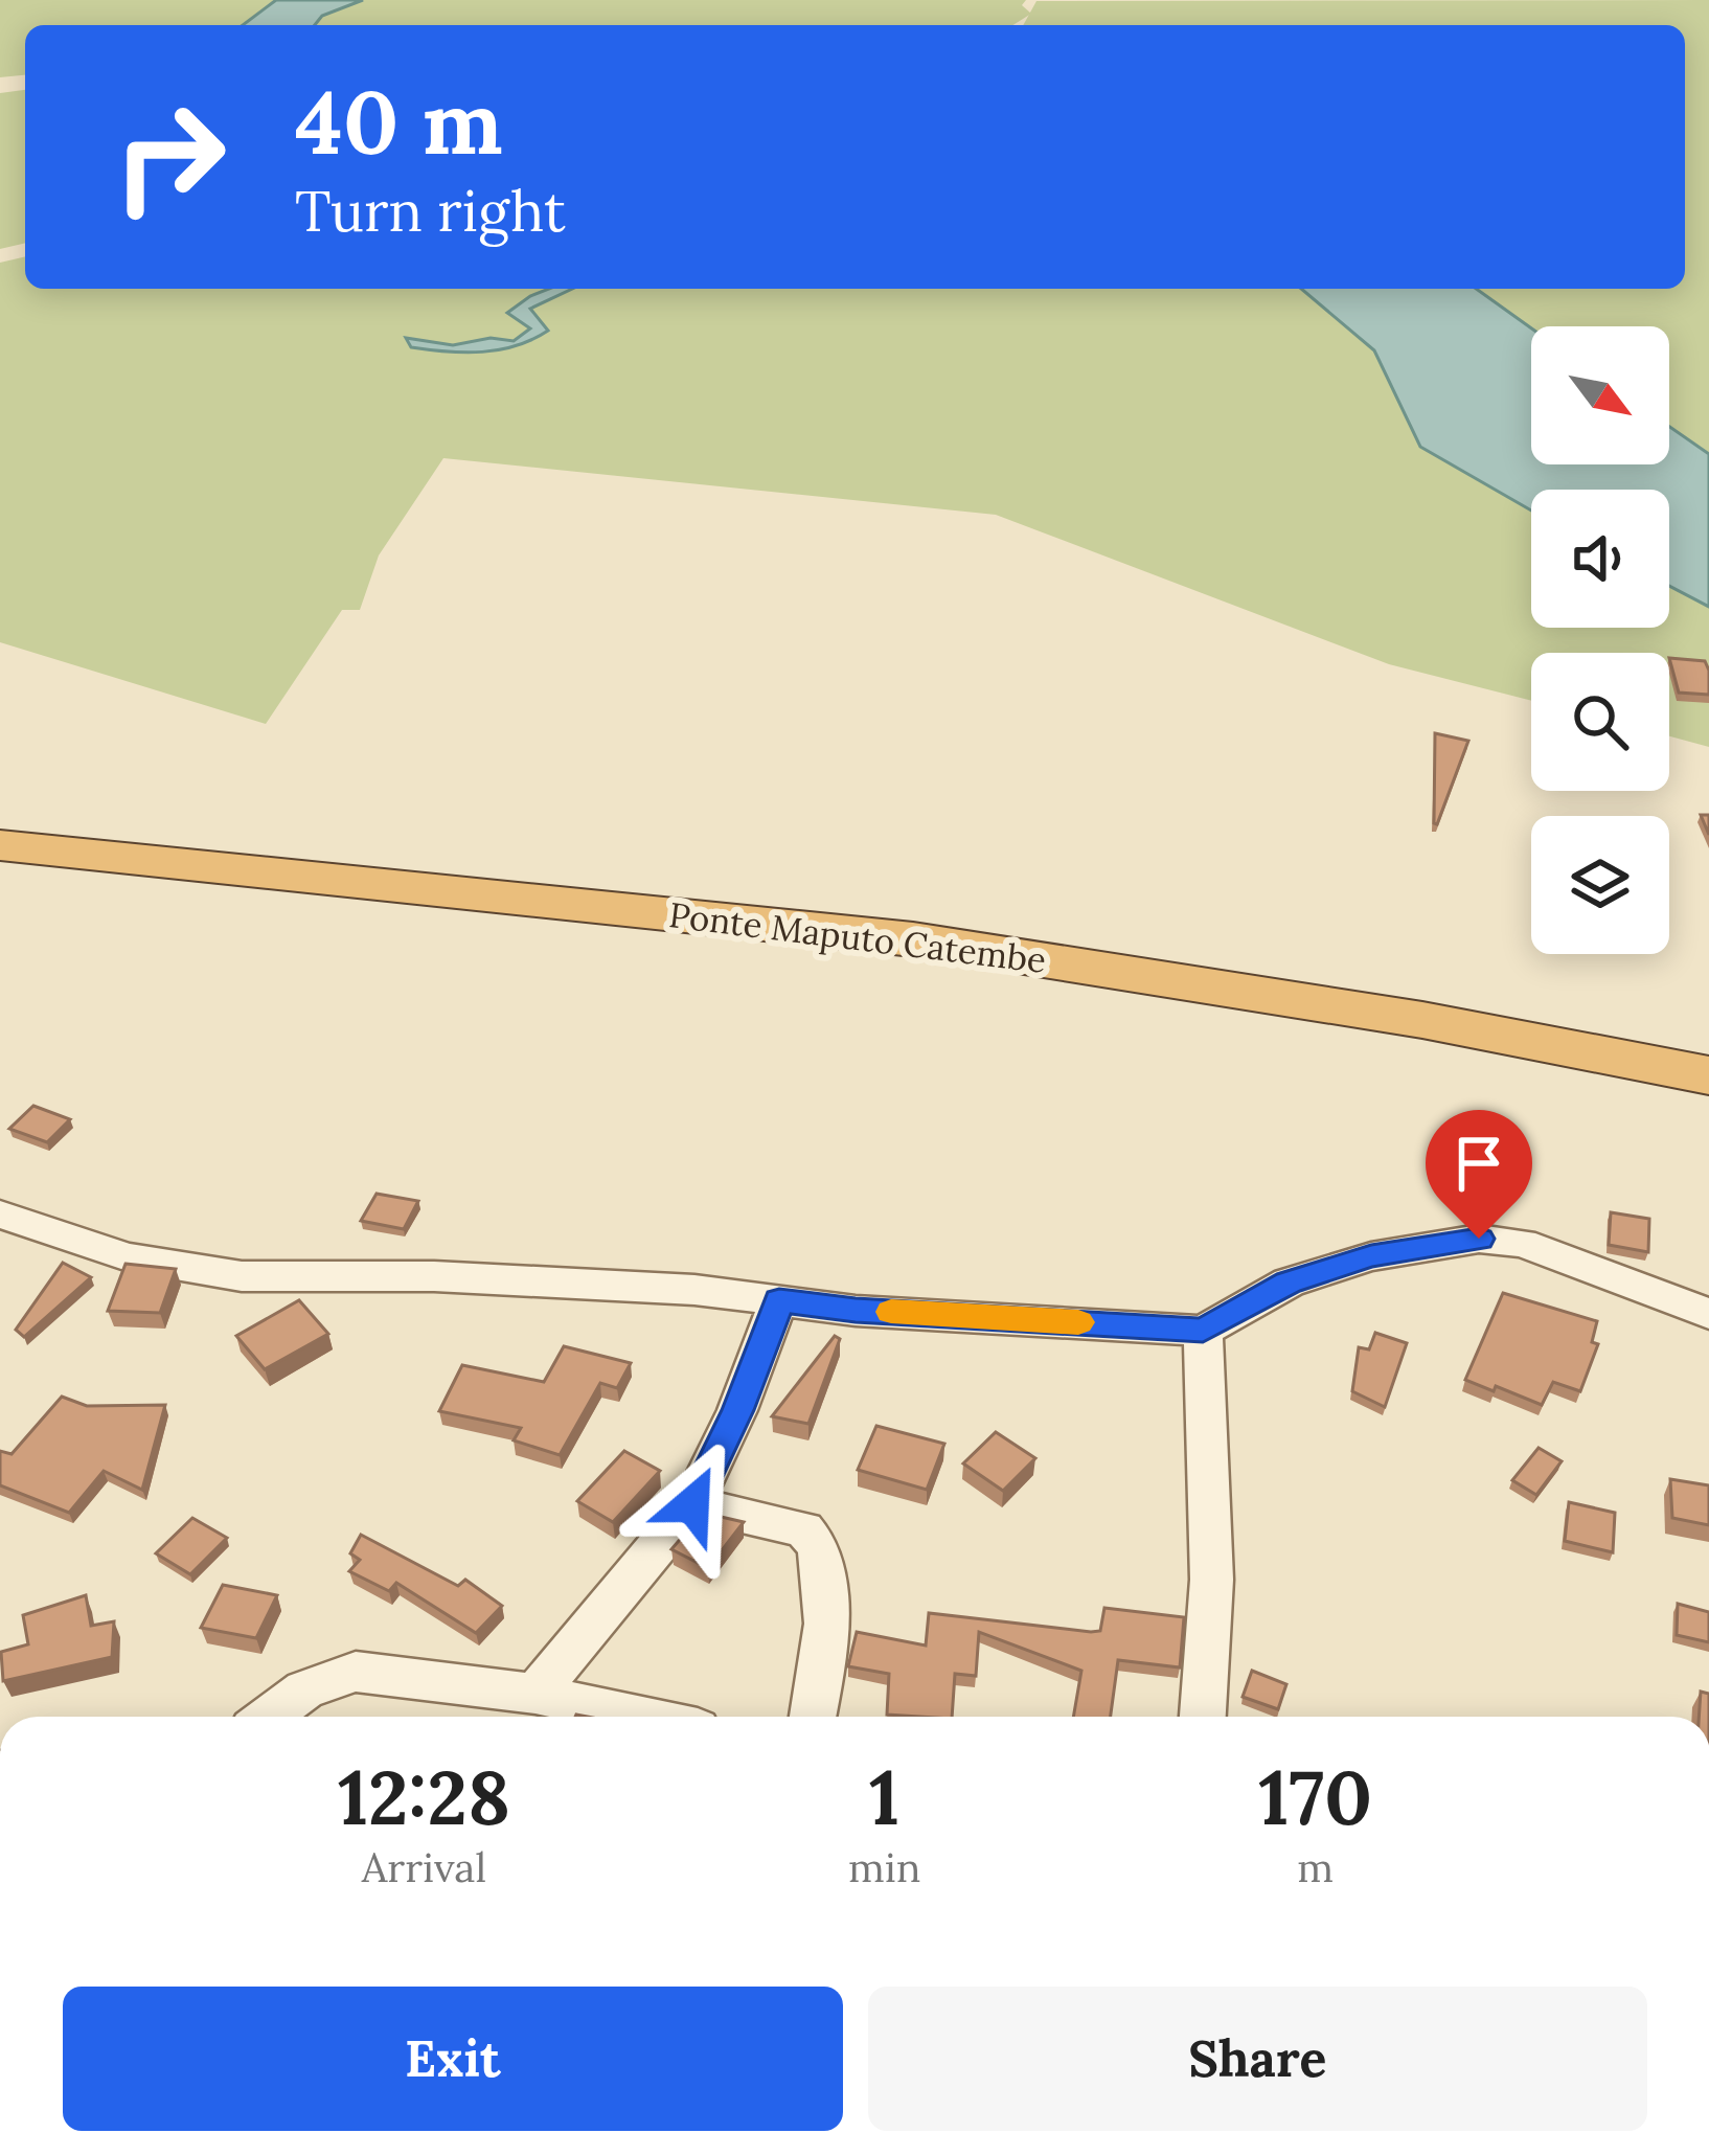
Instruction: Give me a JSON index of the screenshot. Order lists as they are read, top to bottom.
{
  "streets": {
    "highway": ["Ponte Maputo Catembe"]
  },
  "north": "bottom right",
  "page": {
    "turn": ["40 m", "Turn right"],
    "eta": [
      "12:28",
      "Arrival",
      "1",
      "min",
      "170",
      "m"
    ],
    "buttons": ["Exit", "Share"]
  }
}
